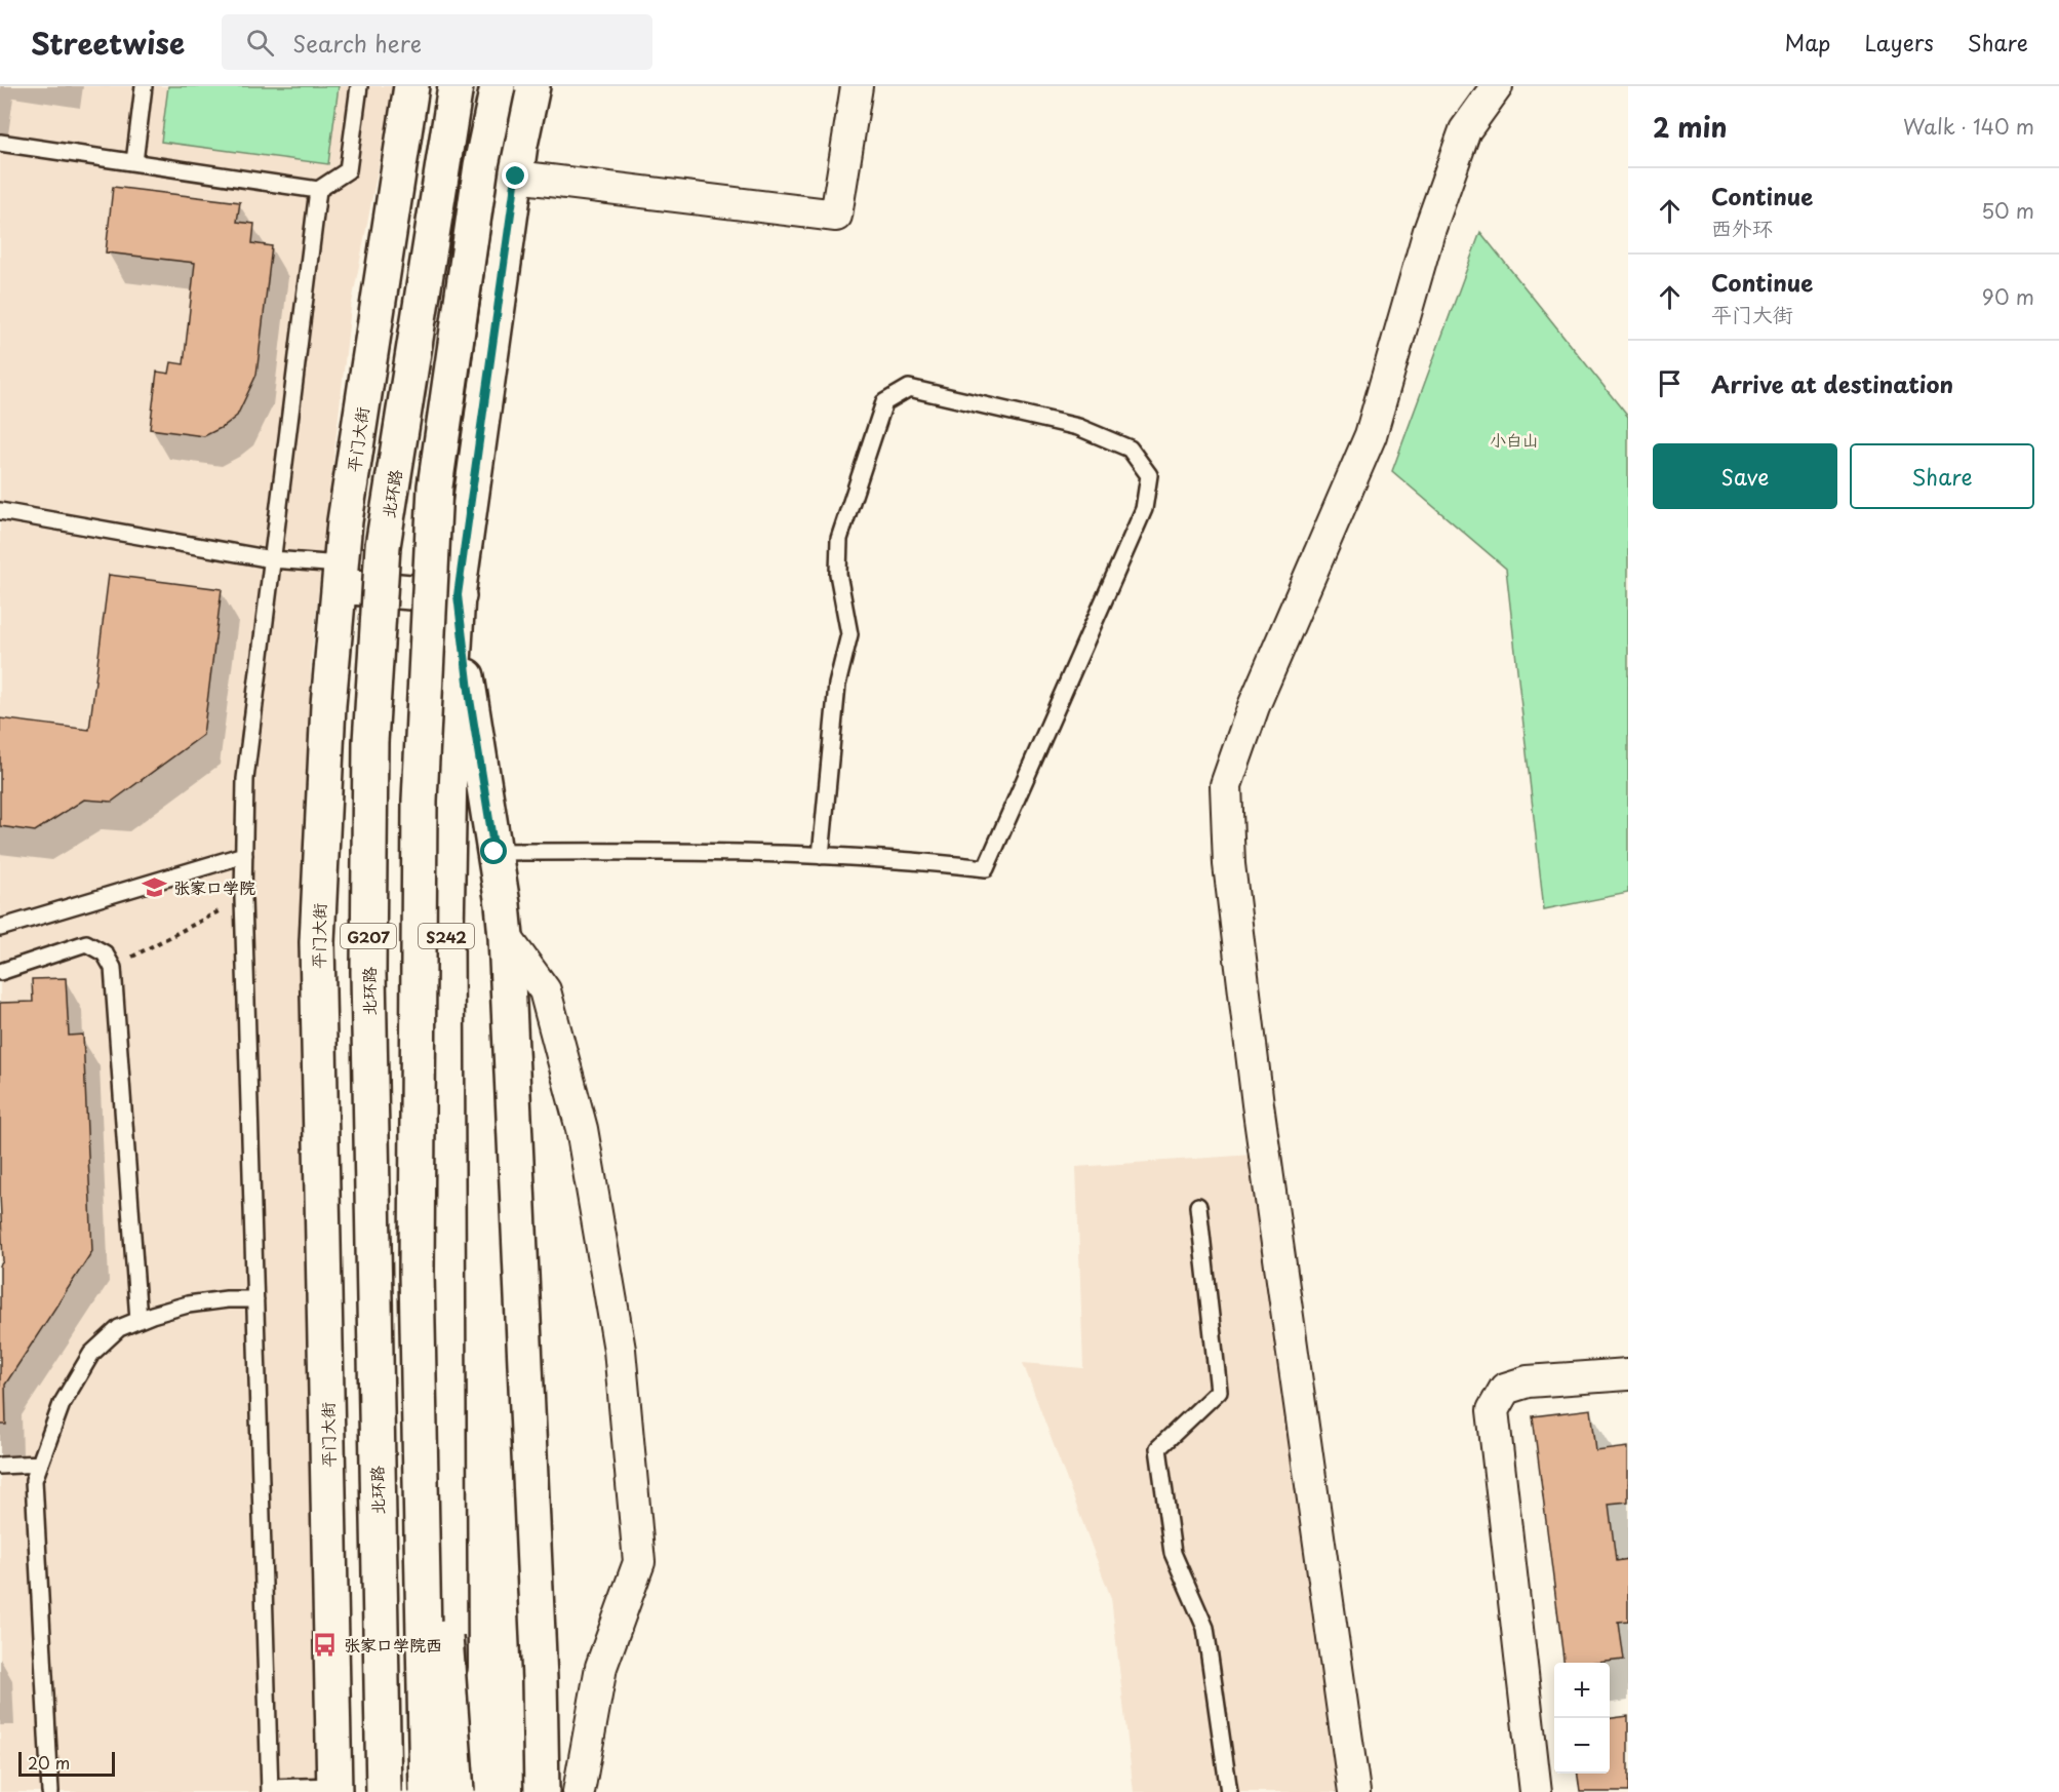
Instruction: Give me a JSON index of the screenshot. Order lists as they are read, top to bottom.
{
  "streets": {
    "main road": [
      "平门大街",
      "北环路",
      "G207",
      "S242"
    ]
  },
  "parks": ["小白山"],
  "places": {
    "school or university": ["张家口学院"],
    "bus stop": ["张家口学院西"]
  },
  "scale_bar": "20 m",
  "page": {
    "header": "Streetwise",
    "search": "Search here",
    "nav": ["Map", "Layers", "Share"],
    "heading": ["2 min", "Walk · 140 m"],
    "list": [
      ["Continue", "西外环", "50 m"],
      ["Continue", "平门大街", "90 m"],
      "Arrive at destination"
    ],
    "buttons": ["Save", "Share"],
    "map_buttons": ["+", "−"],
    "scale": "20 m"
  }
}
